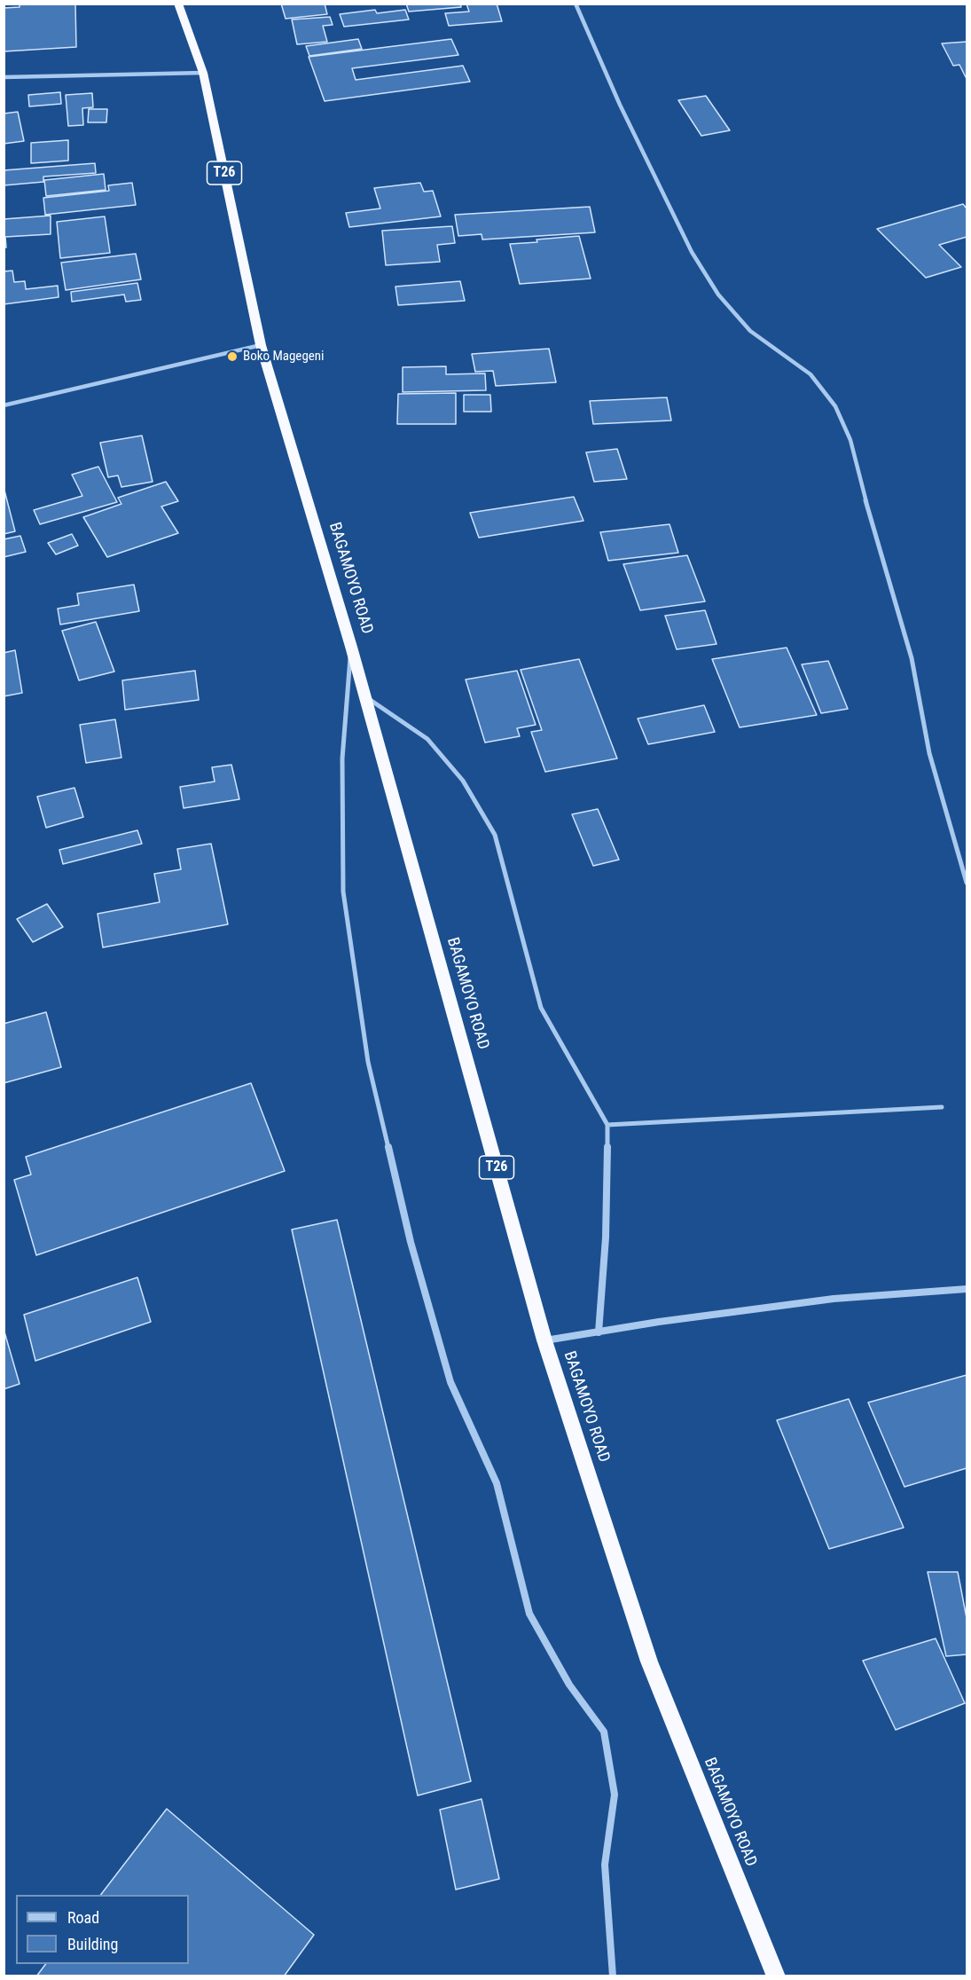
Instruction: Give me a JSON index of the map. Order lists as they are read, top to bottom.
{
  "streets": {
    "highway": ["T26", "BAGAMOYO ROAD"]
  },
  "places": ["Boko Magegeni"],
  "legend": ["Road", "Building"]
}
